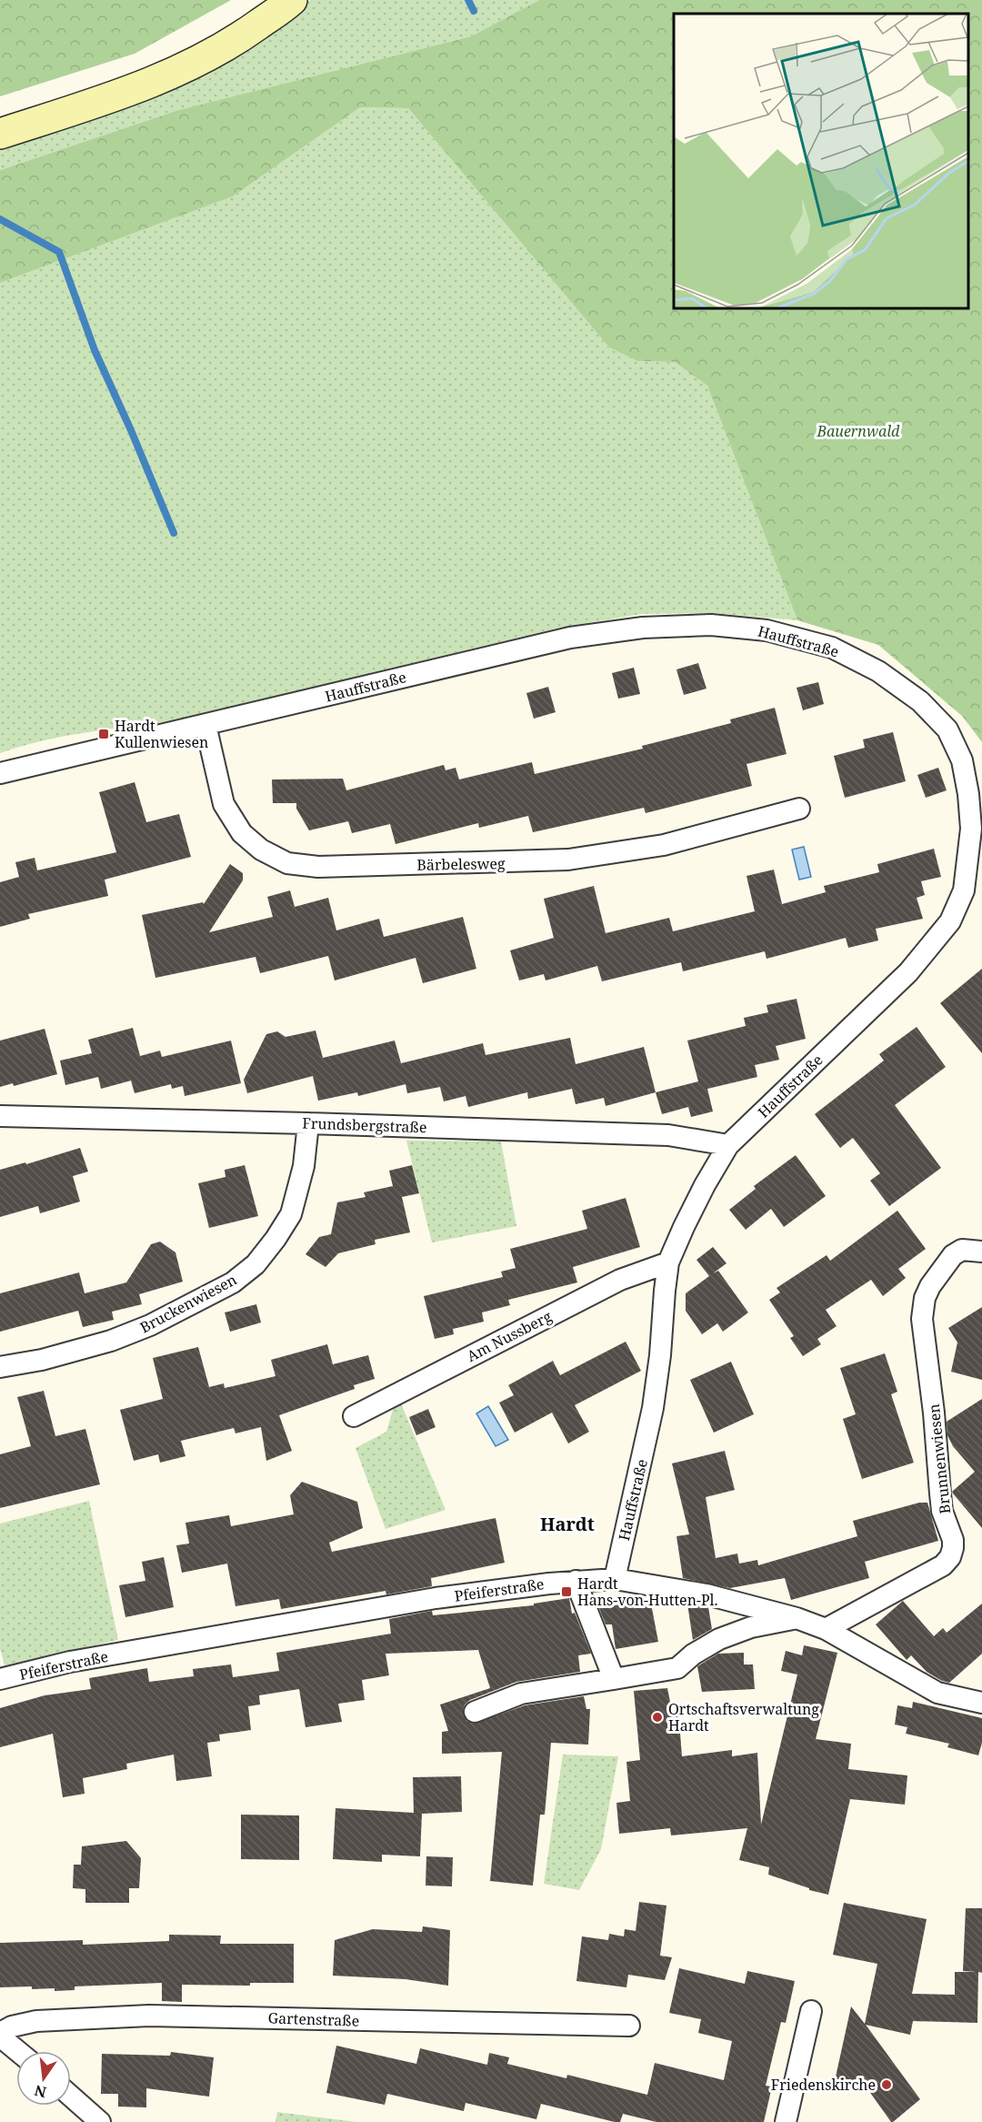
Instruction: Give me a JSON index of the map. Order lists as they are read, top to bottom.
{
  "streets": {
    "street": [
      "Hauffstraße",
      "Bärbelesweg",
      "Frundsbergstraße",
      "Bruckenwiesen",
      "Am Nussberg",
      "Brunnenwiesen",
      "Pfeiferstraße",
      "Gartenstraße"
    ]
  },
  "crossings": [
    ["Hauffstraße", "Bärbelesweg"],
    ["Hauffstraße", "Frundsbergstraße"],
    ["Hauffstraße", "Am Nussberg"],
    ["Hauffstraße", "Pfeiferstraße"],
    ["Frundsbergstraße", "Bruckenwiesen"],
    ["Brunnenwiesen", "Pfeiferstraße"]
  ],
  "districts": ["Hardt"],
  "parks": ["Bauernwald"],
  "places": {
    "transit": ["Hardt Kullenwiesen", "Hardt Hans-von-Hutten-Pl."],
    "other": ["Ortschaftsverwaltung Hardt", "Friedenskirche"]
  },
  "north": "bottom"
}
